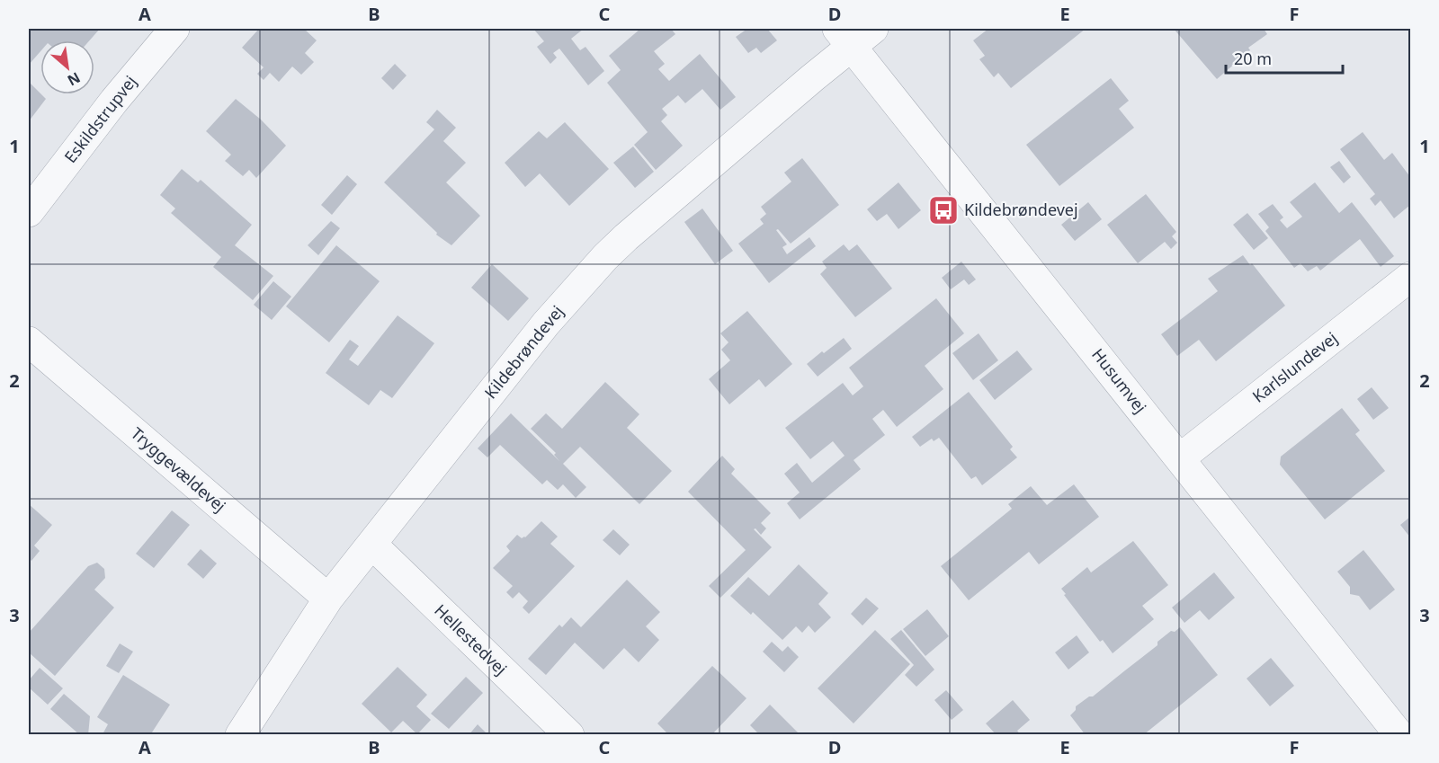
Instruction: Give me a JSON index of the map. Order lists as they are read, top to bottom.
{
  "streets": {
    "street": [
      "Eskildstrupvej",
      "Kildebrøndevej",
      "Karlslundevej",
      "Husumvej",
      "Tryggevældevej",
      "Hellestedvej"
    ]
  },
  "crossings": [
    ["Kildebrøndevej", "Husumvej"],
    ["Kildebrøndevej", "Tryggevældevej"],
    ["Kildebrøndevej", "Hellestedvej"],
    ["Karlslundevej", "Husumvej"]
  ],
  "places": {
    "bus stop": ["Kildebrøndevej"]
  },
  "scale_bar": "20 m",
  "north": "bottom right",
  "grid": {
    "columns": [
      "A",
      "B",
      "C",
      "D",
      "E",
      "F"
    ],
    "rows": ["1", "2", "3"]
  }
}
